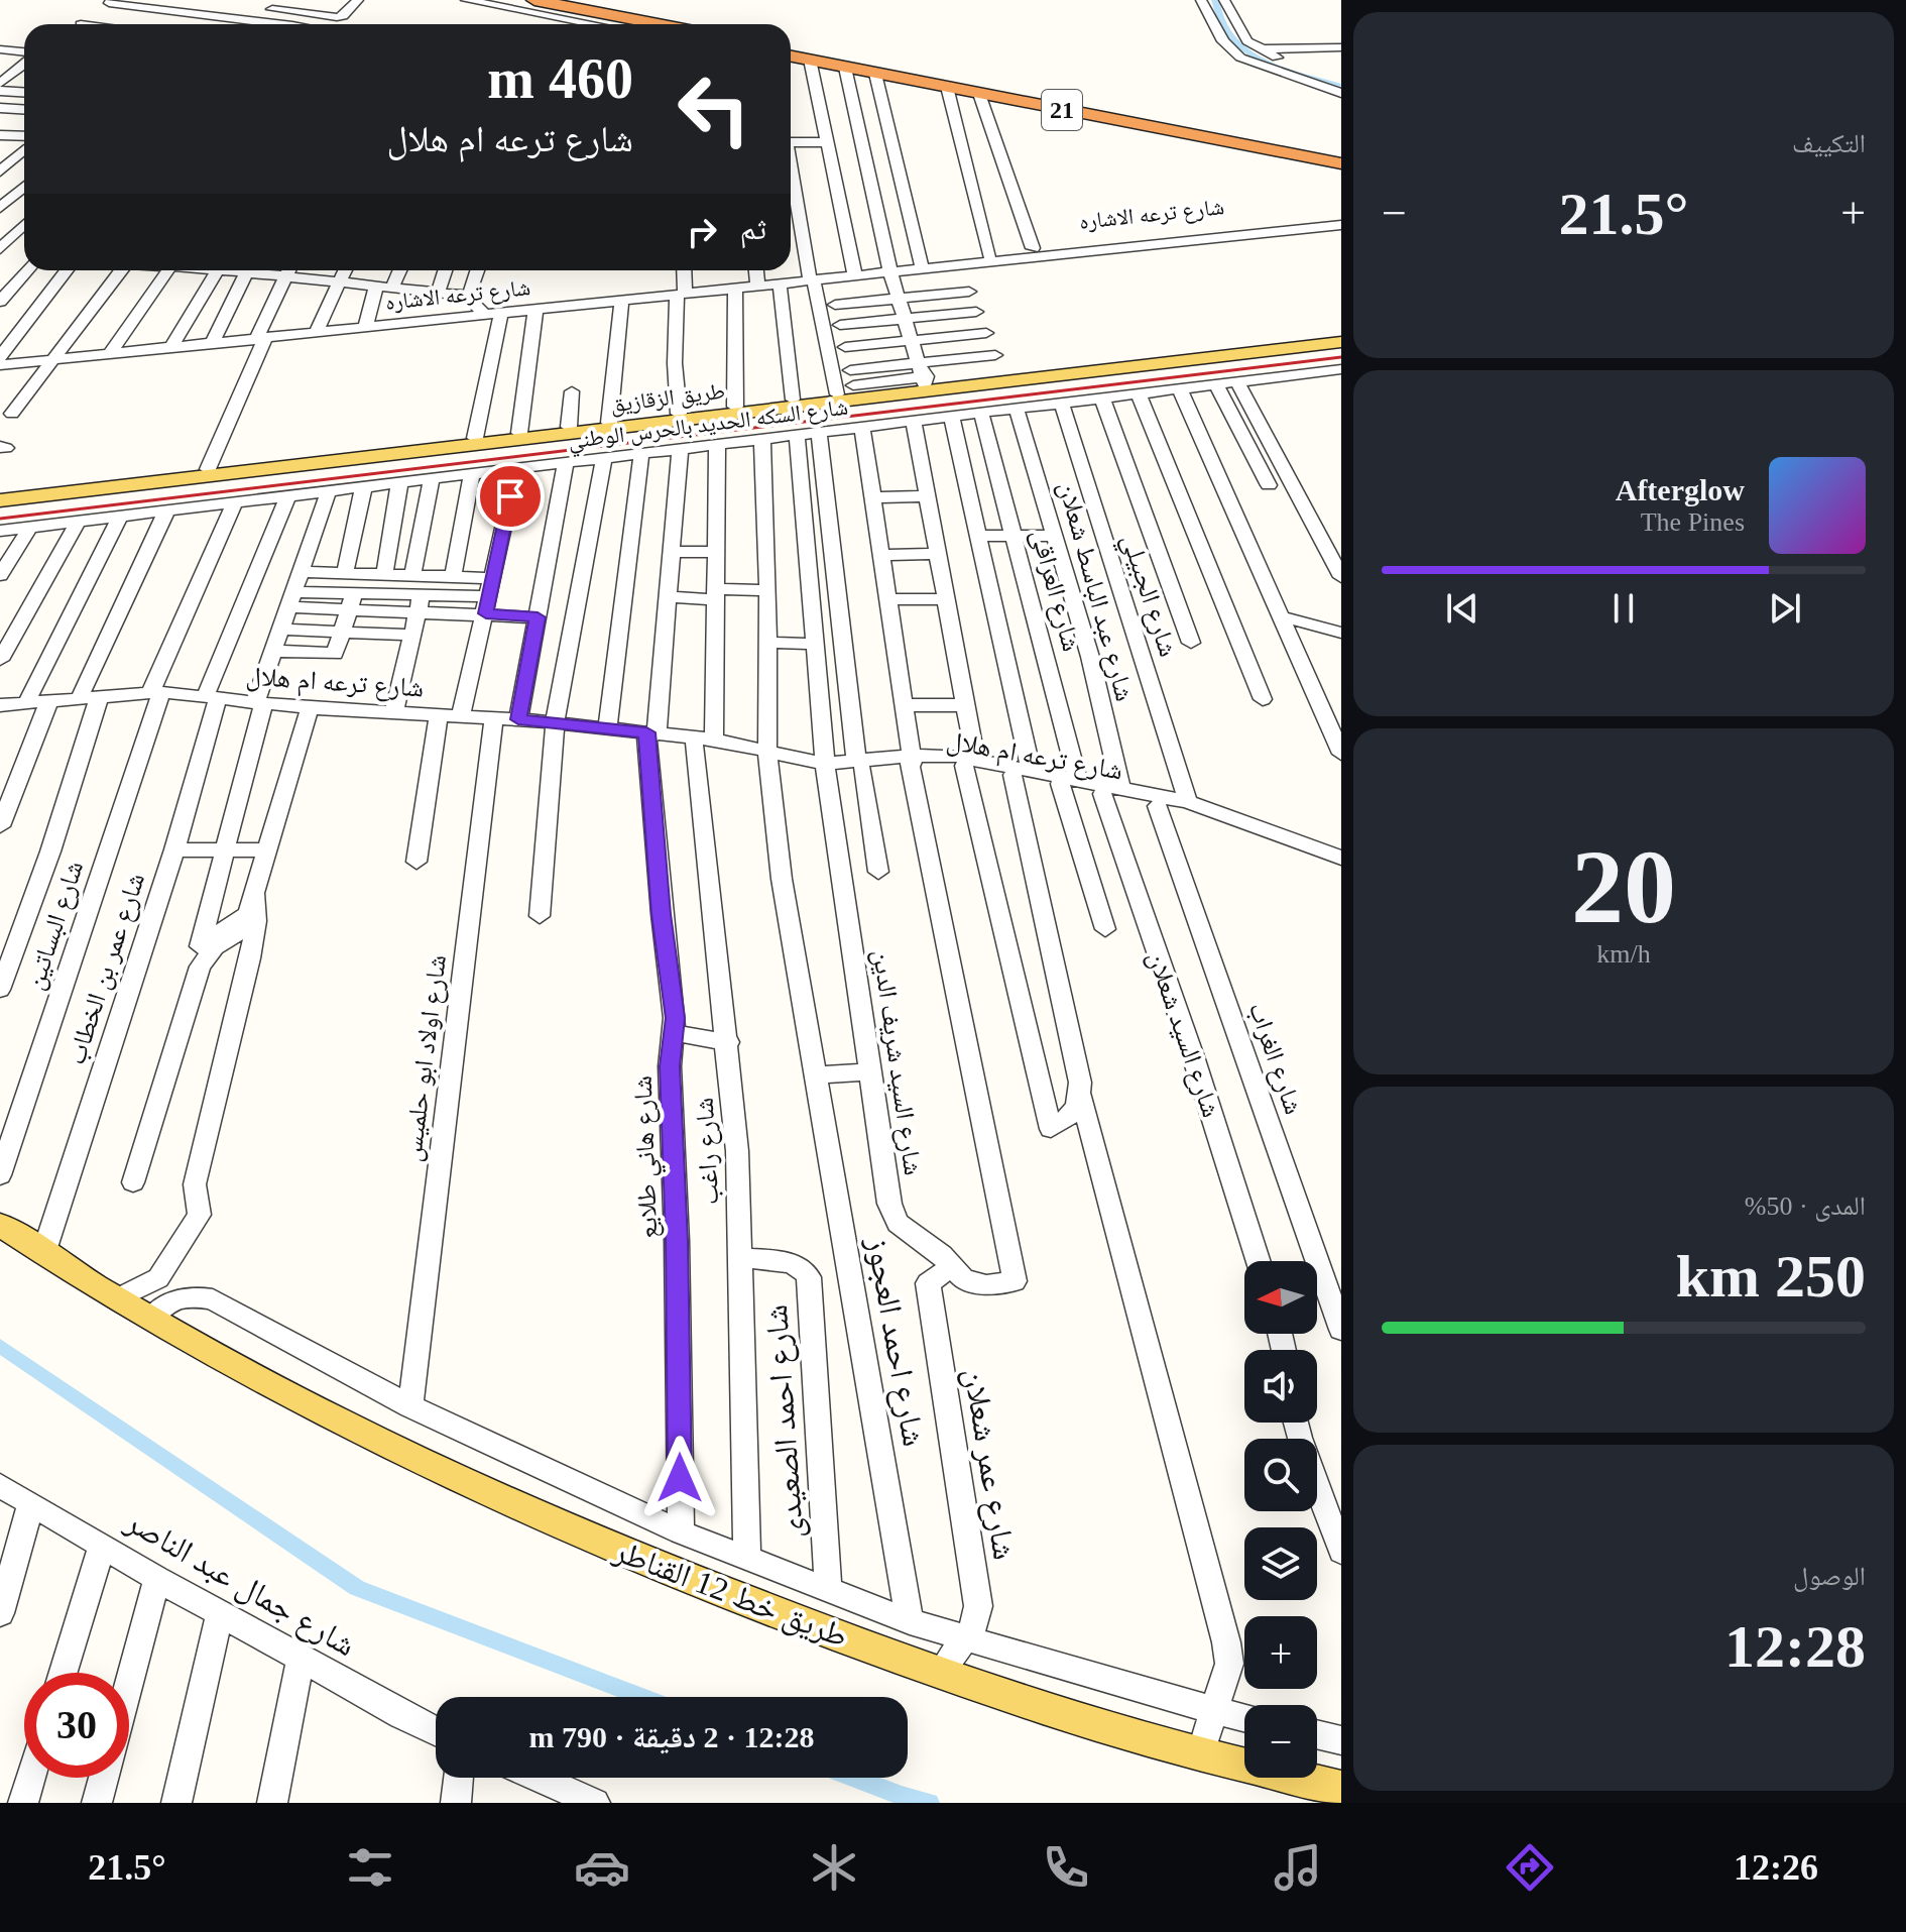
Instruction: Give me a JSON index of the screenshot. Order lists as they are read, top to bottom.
{
  "streets": {
    "highway": ["21"],
    "main road": ["طريق الزقازيق", "طريق خط 12 القناطر"],
    "street": [
      "شارع ترعه الاشاره",
      "شارع السكه الحديد بالحرس الوطني",
      "شارع العراقى",
      "شارع عبد الباسط شعلان",
      "شارع الجبيلي",
      "شارع ترعه ام هلال",
      "شارع البساتين",
      "شارع عمر بن الخطاب",
      "شارع السيد شعلان",
      "شارع اولاد ابو حلميس",
      "شارع الغراب",
      "شارع السيد شريف الدين",
      "شارع راغب",
      "شارع هاني طلايع",
      "شارع احمد العجوز",
      "شارع احمد الصعيدى",
      "شارع عمر شعلان",
      "شارع جمال عبد الناصر"
    ]
  },
  "crossings": [
    ["شارع ترعه الاشاره", "طريق الزقازيق"],
    ["شارع السكه الحديد بالحرس الوطني", "شارع العراقى"],
    ["شارع السكه الحديد بالحرس الوطني", "شارع عبد الباسط شعلان"],
    ["شارع السكه الحديد بالحرس الوطني", "شارع الجبيلي"],
    ["شارع السكه الحديد بالحرس الوطني", "شارع البساتين"],
    ["شارع السكه الحديد بالحرس الوطني", "شارع عمر بن الخطاب"],
    ["شارع السكه الحديد بالحرس الوطني", "شارع السيد شريف الدين"],
    ["شارع السكه الحديد بالحرس الوطني", "شارع راغب"],
    ["شارع السكه الحديد بالحرس الوطني", "شارع هاني طلايع"],
    ["شارع السكه الحديد بالحرس الوطني", "شارع احمد العجوز"],
    ["شارع العراقى", "شارع ترعه ام هلال"],
    ["شارع عبد الباسط شعلان", "شارع ترعه ام هلال"],
    ["شارع عبد الباسط شعلان", "شارع السيد شعلان"],
    ["شارع الجبيلي", "شارع ترعه ام هلال"],
    ["شارع ترعه ام هلال", "شارع البساتين"],
    ["شارع ترعه ام هلال", "شارع عمر بن الخطاب"],
    ["شارع ترعه ام هلال", "شارع السيد شعلان"],
    ["شارع ترعه ام هلال", "شارع اولاد ابو حلميس"],
    ["شارع ترعه ام هلال", "شارع الغراب"],
    ["شارع ترعه ام هلال", "شارع السيد شريف الدين"],
    ["شارع ترعه ام هلال", "شارع راغب"],
    ["شارع ترعه ام هلال", "شارع هاني طلايع"],
    ["شارع ترعه ام هلال", "شارع احمد العجوز"],
    ["شارع عمر بن الخطاب", "طريق خط 12 القناطر"],
    ["شارع اولاد ابو حلميس", "طريق خط 12 القناطر"],
    ["شارع السيد شريف الدين", "شارع عمر شعلان"],
    ["شارع راغب", "شارع احمد الصعيدى"],
    ["شارع راغب", "طريق خط 12 القناطر"],
    ["شارع هاني طلايع", "طريق خط 12 القناطر"],
    ["شارع احمد العجوز", "طريق خط 12 القناطر"],
    ["شارع احمد الصعيدى", "طريق خط 12 القناطر"],
    ["شارع عمر شعلان", "طريق خط 12 القناطر"]
  ],
  "north": "left",
  "page": {
    "tile": [
      "التكييف",
      ["20", "km/h"],
      ["المدى · 50%", "250 km"],
      ["الوصول", "12:28"]
    ],
    "turn": ["460 m", "شارع ترعه ام هلال"],
    "heat": ["−", "21.5°", "+"],
    "then": "ثم",
    "song": ["Afterglow", "The Pines"],
    "map_buttons": ["+", "−"],
    "limit": "30",
    "trip": "12:28 · 2 دقيقة · 790 m",
    "tabs": ["12:26", "21.5°"]
  }
}
